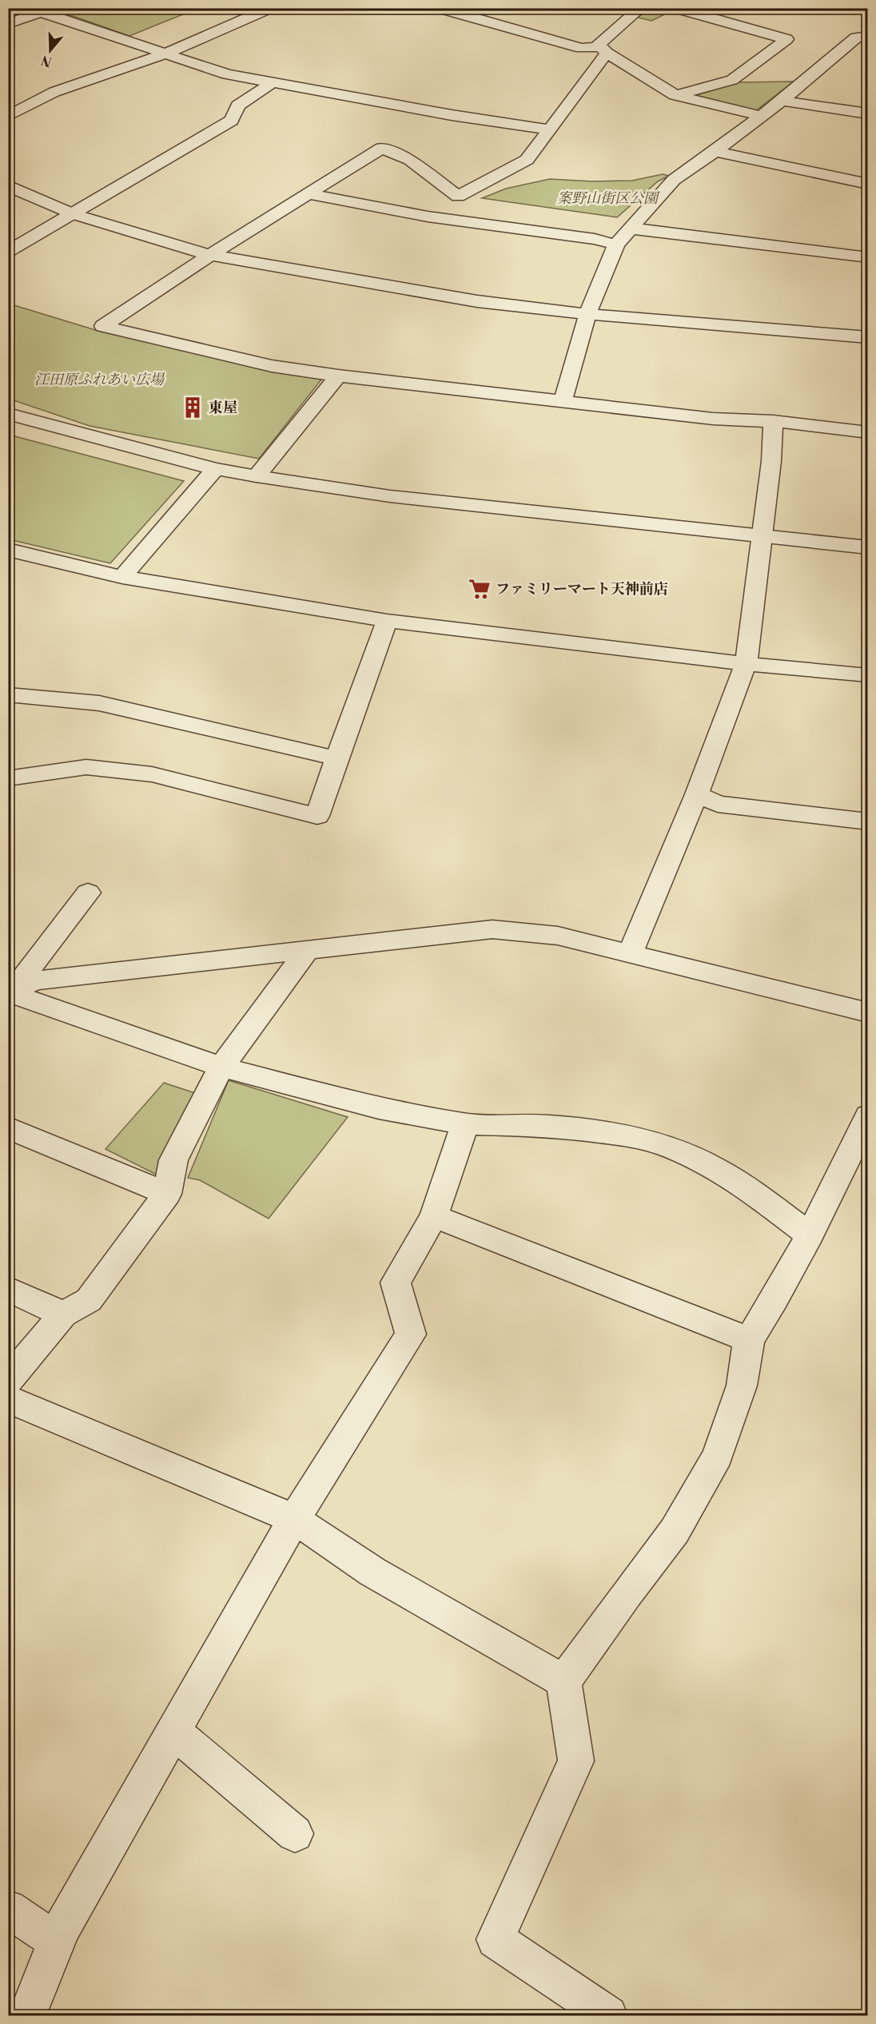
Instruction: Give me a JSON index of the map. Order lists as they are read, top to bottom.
{
  "parks": ["案野山街区公園", "江田原ふれあい広場"],
  "places": {
    "building": ["東屋"],
    "supermarket": ["ファミリーマート天神前店"]
  },
  "north": "bottom"
}
